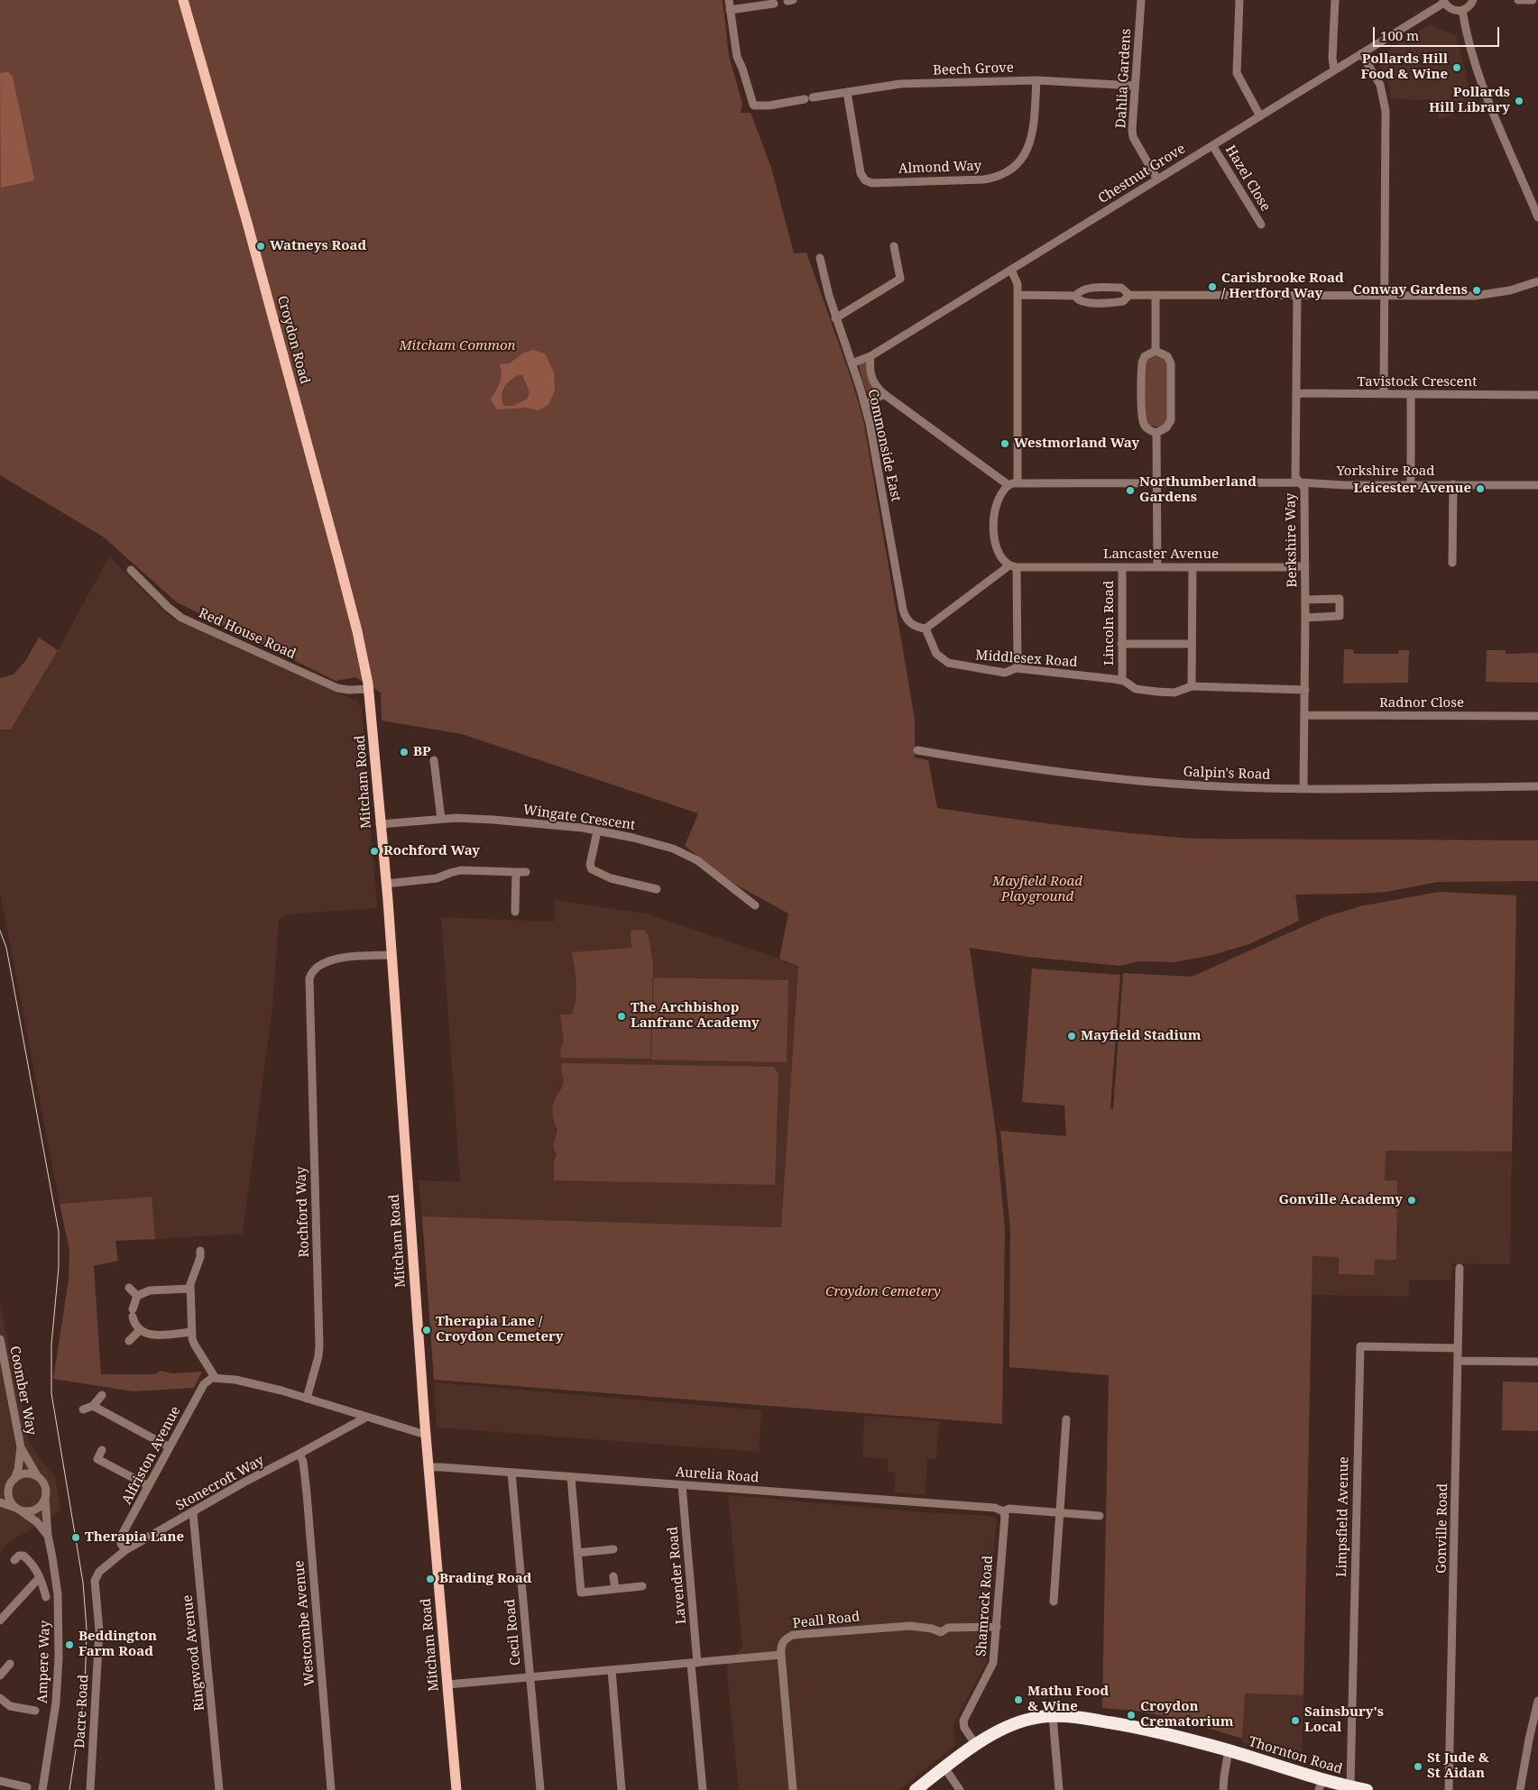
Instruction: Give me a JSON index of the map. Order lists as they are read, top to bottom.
{
  "streets": {
    "highway": ["Thornton Road"],
    "main road": ["Croydon Road", "Mitcham Road"],
    "street": [
      "Beech Grove",
      "Dahlia Gardens",
      "Almond Way",
      "Chestnut Grove",
      "Hazel Close",
      "Tavistock Crescent",
      "Commonside East",
      "Yorkshire Road",
      "Berkshire Way",
      "Lancaster Avenue",
      "Lincoln Road",
      "Red House Road",
      "Middlesex Road",
      "Radnor Close",
      "Galpin's Road",
      "Wingate Crescent",
      "Rochford Way",
      "Coomber Way",
      "Alfriston Avenue",
      "Aurelia Road",
      "Stonecroft Way",
      "Limpsfield Avenue",
      "Gonville Road",
      "Lavender Road",
      "Shamrock Road",
      "Peall Road",
      "Westcombe Avenue",
      "Cecil Road",
      "Ringwood Avenue",
      "Ampere Way",
      "Dacre Road"
    ]
  },
  "crossings": [
    ["Beech Grove", "Dahlia Gardens"],
    ["Beech Grove", "Almond Way"],
    ["Dahlia Gardens", "Chestnut Grove"],
    ["Chestnut Grove", "Hazel Close"],
    ["Chestnut Grove", "Commonside East"],
    ["Croydon Road", "Red House Road"],
    ["Croydon Road", "Mitcham Road"],
    ["Tavistock Crescent", "Berkshire Way"],
    ["Commonside East", "Middlesex Road"],
    ["Yorkshire Road", "Berkshire Way"],
    ["Berkshire Way", "Lancaster Avenue"],
    ["Berkshire Way", "Middlesex Road"],
    ["Berkshire Way", "Radnor Close"],
    ["Berkshire Way", "Galpin's Road"],
    ["Lancaster Avenue", "Lincoln Road"],
    ["Lincoln Road", "Middlesex Road"],
    ["Red House Road", "Mitcham Road"],
    ["Mitcham Road", "Wingate Crescent"],
    ["Mitcham Road", "Rochford Way"],
    ["Mitcham Road", "Aurelia Road"],
    ["Coomber Way", "Ampere Way"],
    ["Alfriston Avenue", "Stonecroft Way"],
    ["Aurelia Road", "Lavender Road"],
    ["Aurelia Road", "Shamrock Road"],
    ["Aurelia Road", "Cecil Road"],
    ["Stonecroft Way", "Westcombe Avenue"],
    ["Stonecroft Way", "Ringwood Avenue"],
    ["Stonecroft Way", "Dacre Road"],
    ["Limpsfield Avenue", "Gonville Road"],
    ["Limpsfield Avenue", "Thornton Road"],
    ["Shamrock Road", "Peall Road"],
    ["Shamrock Road", "Thornton Road"]
  ],
  "parks": ["Mitcham Common", "Mayfield Road Playground", "Croydon Cemetery"],
  "places": [
    "Pollards Hill Food & Wine",
    "Pollards Hill Library",
    "Watneys Road",
    "Carisbrooke Road / Hertford Way",
    "Conway Gardens",
    "Westmorland Way",
    "Leicester Avenue",
    "Northumberland Gardens",
    "BP",
    "Rochford Way",
    "The Archbishop Lanfranc Academy",
    "Mayfield Stadium",
    "Gonville Academy",
    "Therapia Lane / Croydon Cemetery",
    "Therapia Lane",
    "Brading Road",
    "Beddington Farm Road",
    "Mathu Food & Wine",
    "Croydon Crematorium",
    "Sainsbury's Local",
    "St Jude & St Aidan"
  ],
  "scale_bar": "100 m"
}
